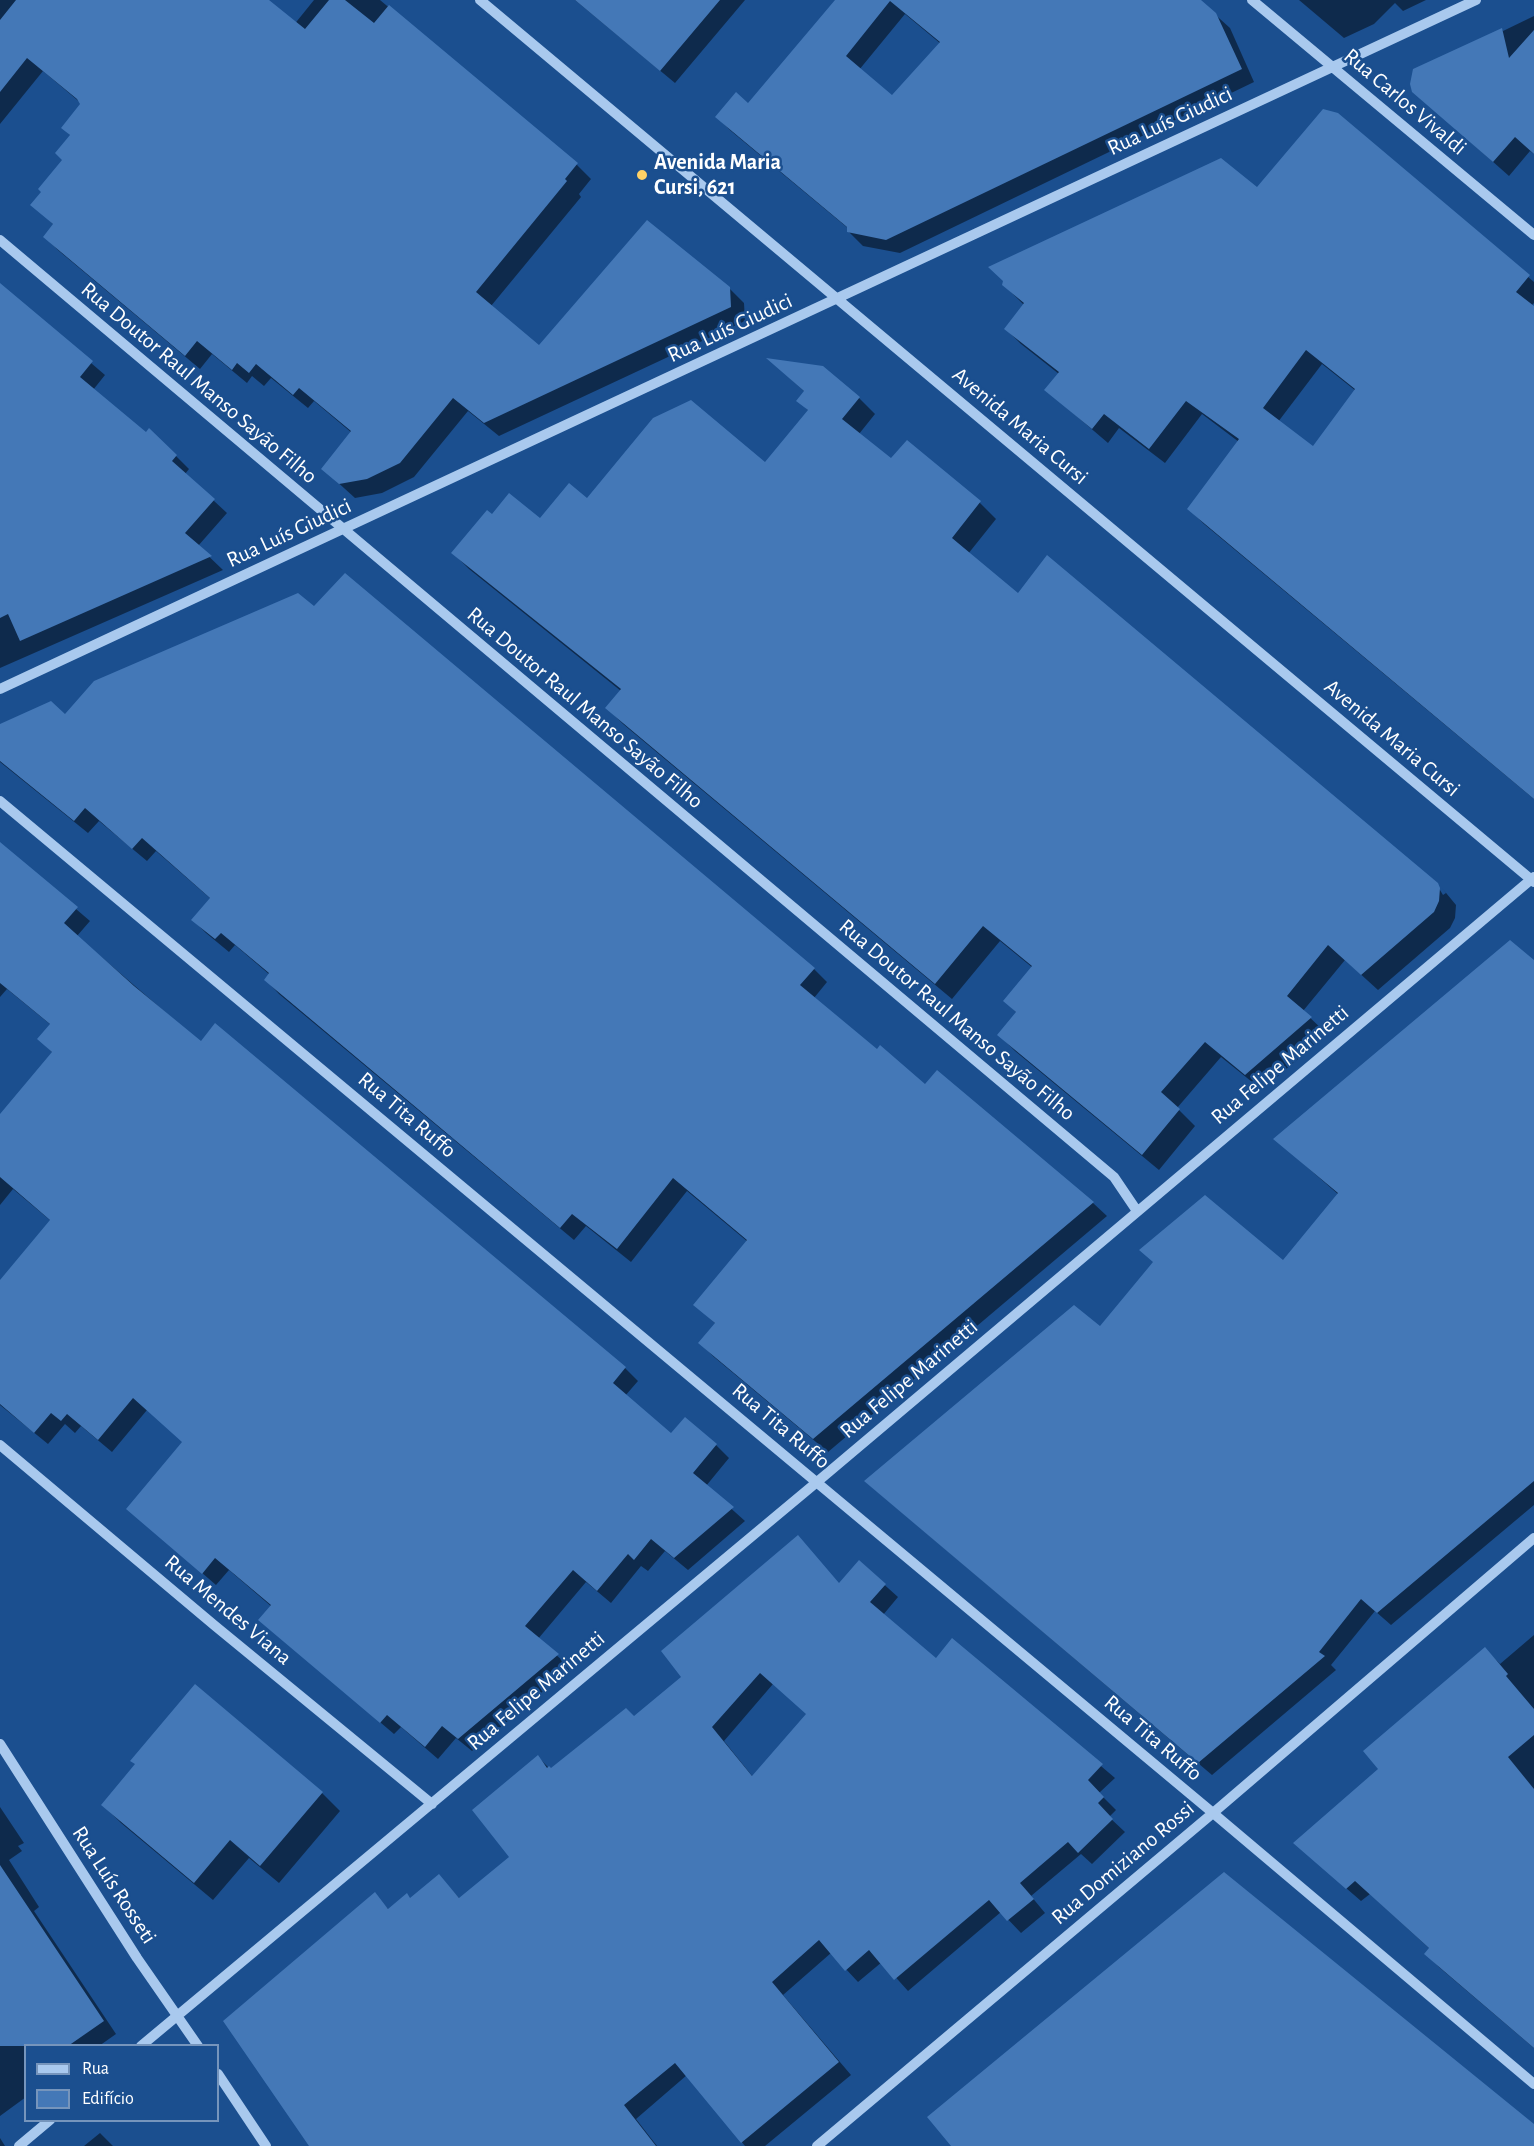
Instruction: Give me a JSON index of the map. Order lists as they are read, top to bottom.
{
  "streets": {
    "street": [
      "Rua Carlos Vivaldi",
      "Rua Luís Giudici",
      "Rua Doutor Raul Manso Sayão Filho",
      "Avenida Maria Cursi",
      "Rua Felipe Marinetti",
      "Rua Tita Ruffo",
      "Rua Mendes Viana",
      "Rua Domiziano Rossi",
      "Rua Luís Rosseti"
    ]
  },
  "crossings": [
    ["Rua Carlos Vivaldi", "Rua Luís Giudici"],
    ["Rua Luís Giudici", "Rua Doutor Raul Manso Sayão Filho"],
    ["Rua Luís Giudici", "Avenida Maria Cursi"],
    ["Rua Doutor Raul Manso Sayão Filho", "Rua Felipe Marinetti"],
    ["Avenida Maria Cursi", "Rua Felipe Marinetti"],
    ["Rua Felipe Marinetti", "Rua Tita Ruffo"],
    ["Rua Felipe Marinetti", "Rua Mendes Viana"],
    ["Rua Felipe Marinetti", "Rua Luís Rosseti"],
    ["Rua Tita Ruffo", "Rua Domiziano Rossi"]
  ],
  "places": ["Avenida Maria Cursi, 621"],
  "legend": ["Rua", "Edifício"]
}
